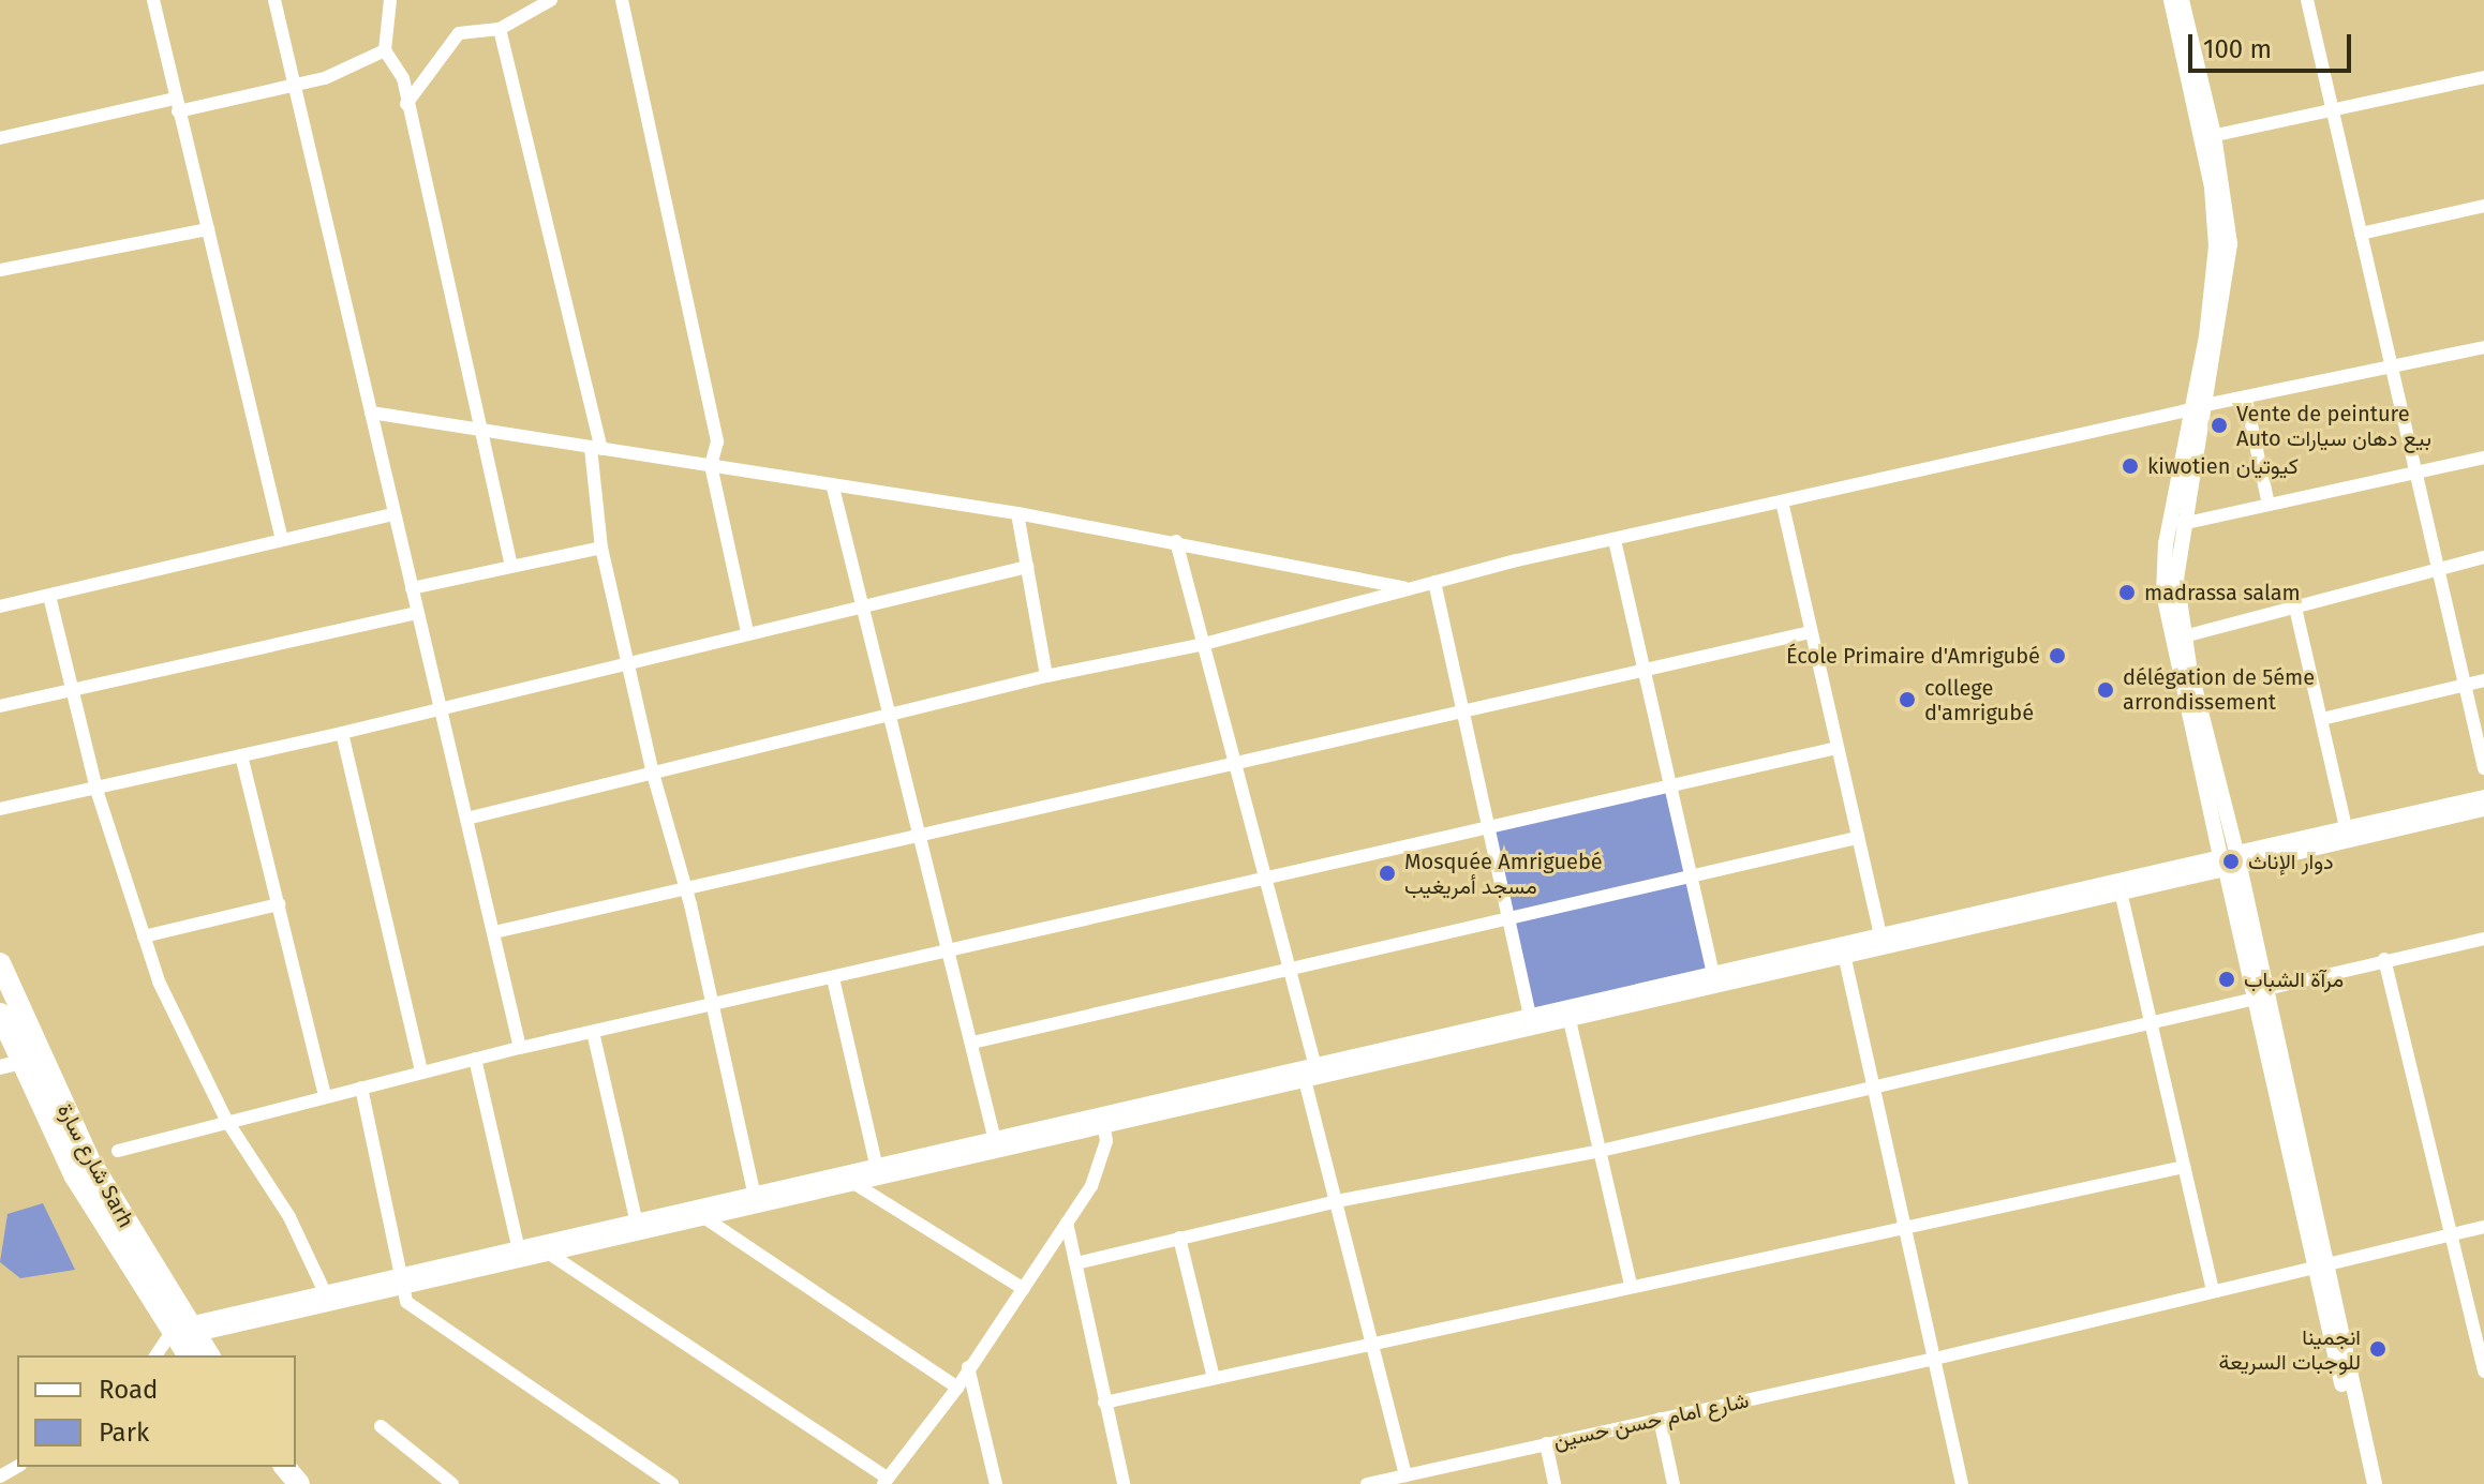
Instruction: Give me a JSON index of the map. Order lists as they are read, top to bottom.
{
  "streets": {
    "highway": ["شارع سارة Sarh"],
    "street": ["شارع امام حسن حسين"]
  },
  "places": [
    "Vente de peinture Auto بيع دهان سيارات",
    "kiwotien كيوتيان",
    "madrassa salam",
    "École Primaire d'Amrigubé",
    "délégation de 5éme arrondissement",
    "college d'amrigubé",
    "دوار الإناث",
    "Mosquée Amriguebé مسجد أمريغيب",
    "مرآة الشباب",
    "انجمينا للوجبات السريعة"
  ],
  "legend": ["Road", "Park"],
  "scale_bar": "100 m"
}
